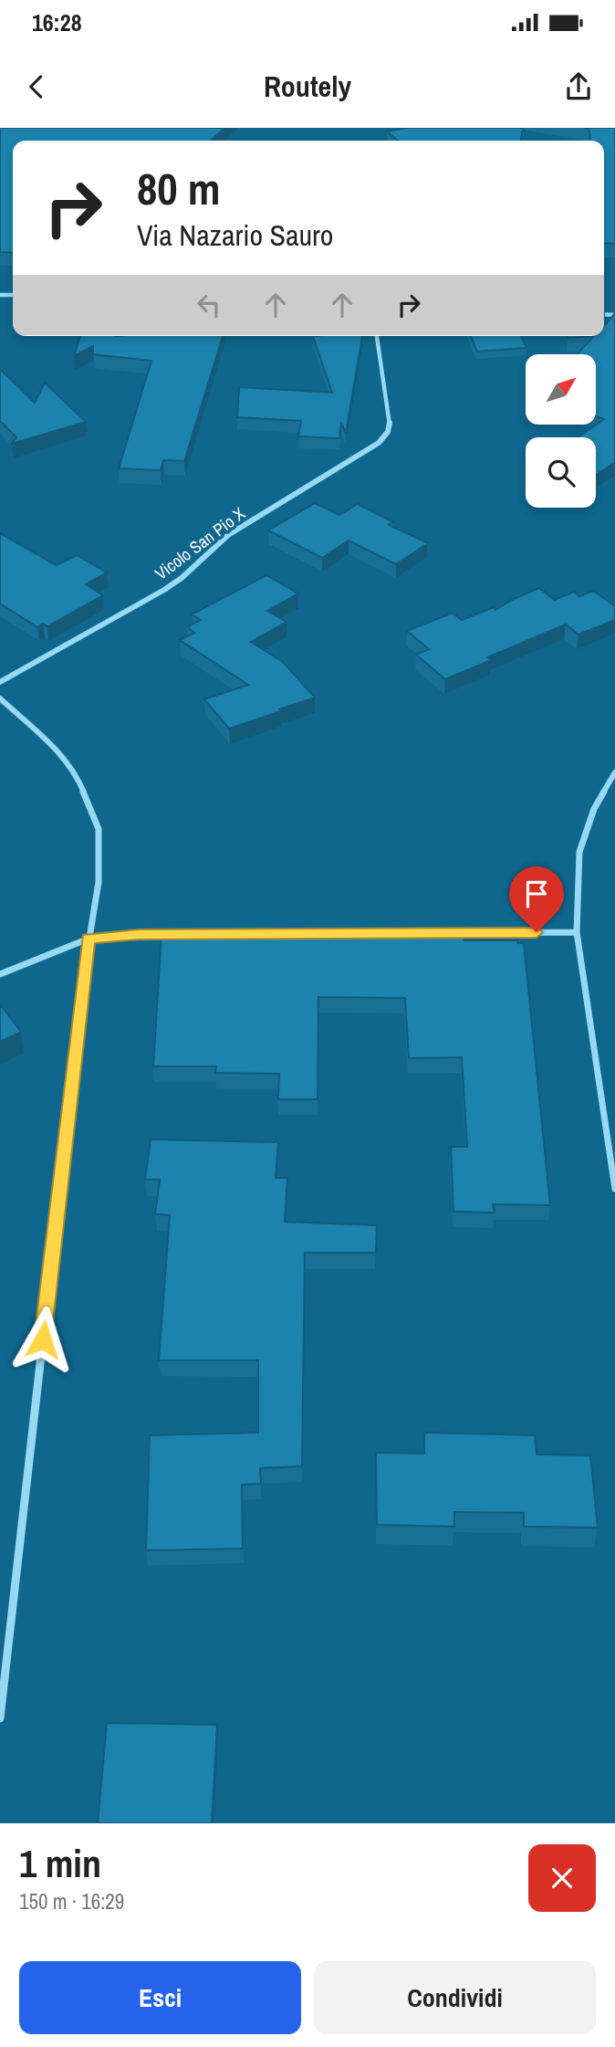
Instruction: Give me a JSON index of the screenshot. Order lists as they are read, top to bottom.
{
  "streets": {
    "street": ["Vicolo San Pio X"]
  },
  "north": "top right",
  "page": {
    "status": "16:28",
    "header": "Routely",
    "turn": ["80 m", "Via Nazario Sauro"],
    "heading": ["1 min", "150 m · 16:29"],
    "buttons": ["Esci", "Condividi"]
  }
}
